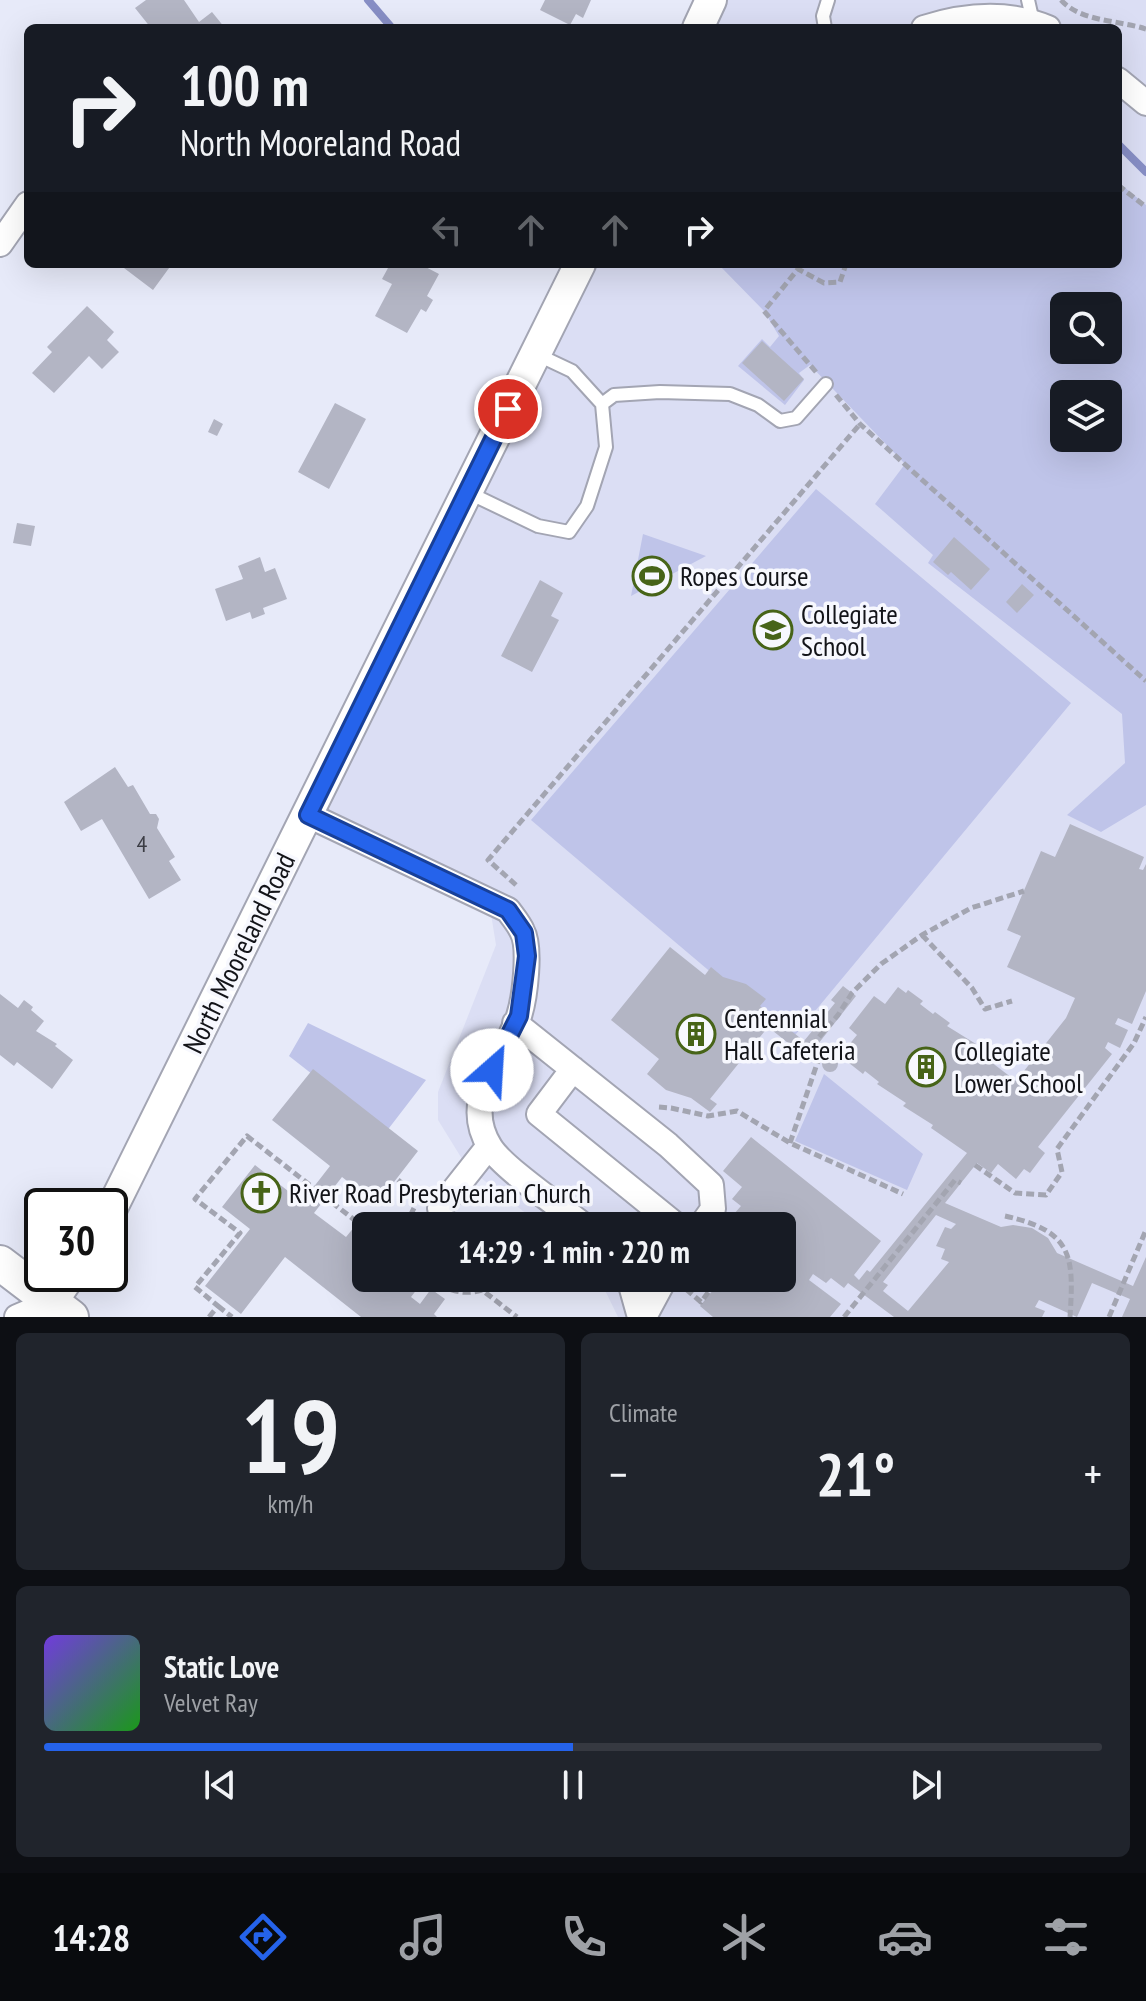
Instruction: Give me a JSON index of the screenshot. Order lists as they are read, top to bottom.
{
  "streets": {
    "street": ["North Mooreland Road"]
  },
  "places": {
    "sports": ["Ropes Course"],
    "school or university": ["Collegiate School"],
    "building": ["Centennial Hall Cafeteria", "Collegiate Lower School"],
    "church": ["River Road Presbyterian Church"]
  },
  "house_numbers": ["4"],
  "page": {
    "turn": ["100 m", "North Mooreland Road"],
    "limit": "30",
    "trip": "14:29 · 1 min · 220 m",
    "tile": [
      ["19", "km/h"],
      "Climate"
    ],
    "heat": ["−", "21°", "+"],
    "song": ["Static Love", "Velvet Ray"],
    "tabs": "14:28"
  }
}
